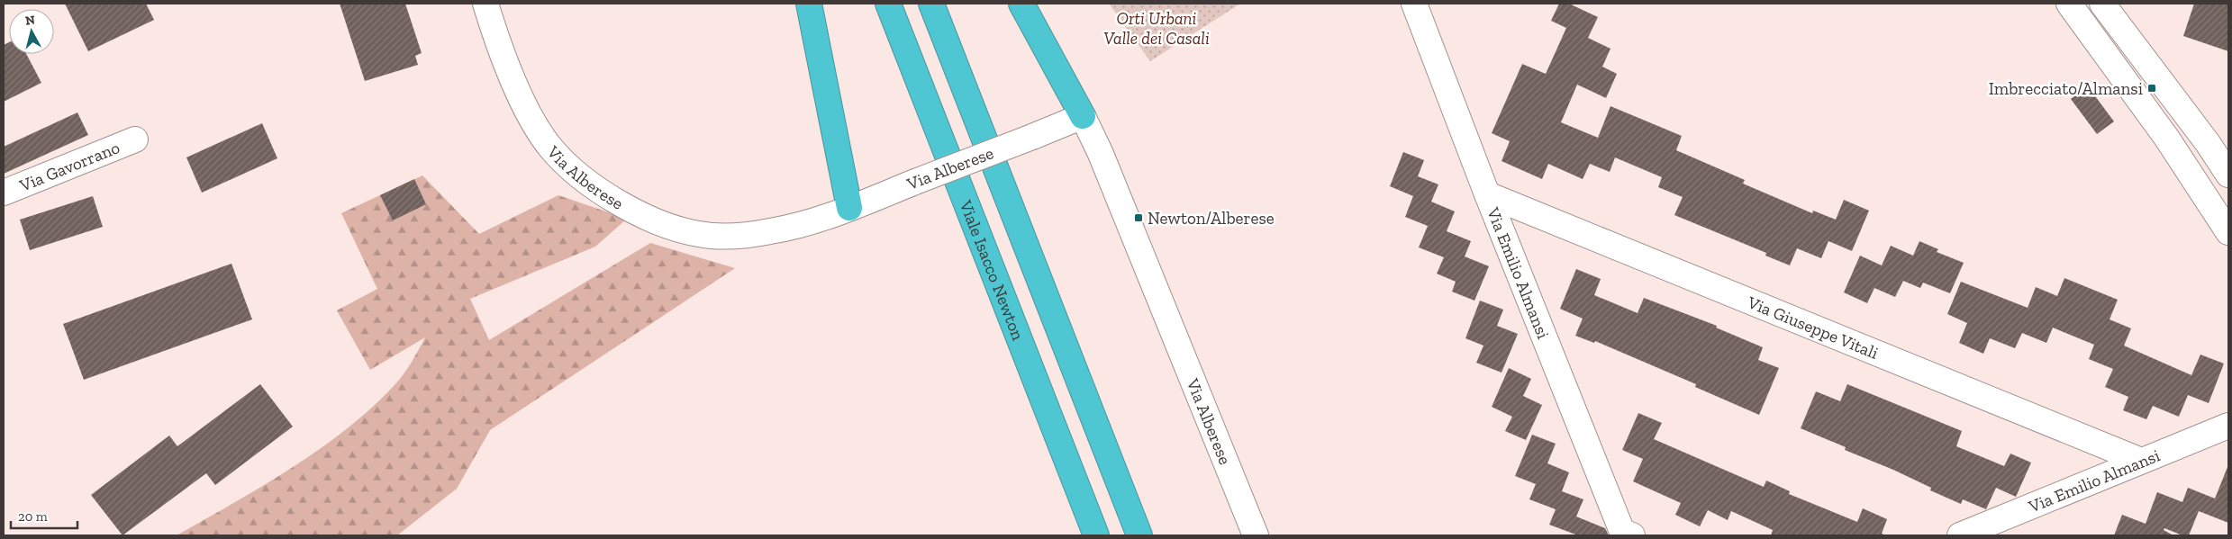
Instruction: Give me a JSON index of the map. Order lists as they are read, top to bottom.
{
  "streets": {
    "highway": ["Viale Isacco Newton"],
    "street": [
      "Via Gavorrano",
      "Via Alberese",
      "Via Emilio Almansi",
      "Via Giuseppe Vitali"
    ]
  },
  "crossings": [
    ["Via Emilio Almansi", "Via Giuseppe Vitali"]
  ],
  "parks": ["Orti Urbani Valle dei Casali"],
  "places": {
    "transit": ["Imbrecciato/Almansi", "Newton/Alberese"]
  },
  "scale_bar": "20 m",
  "north": "top"
}
